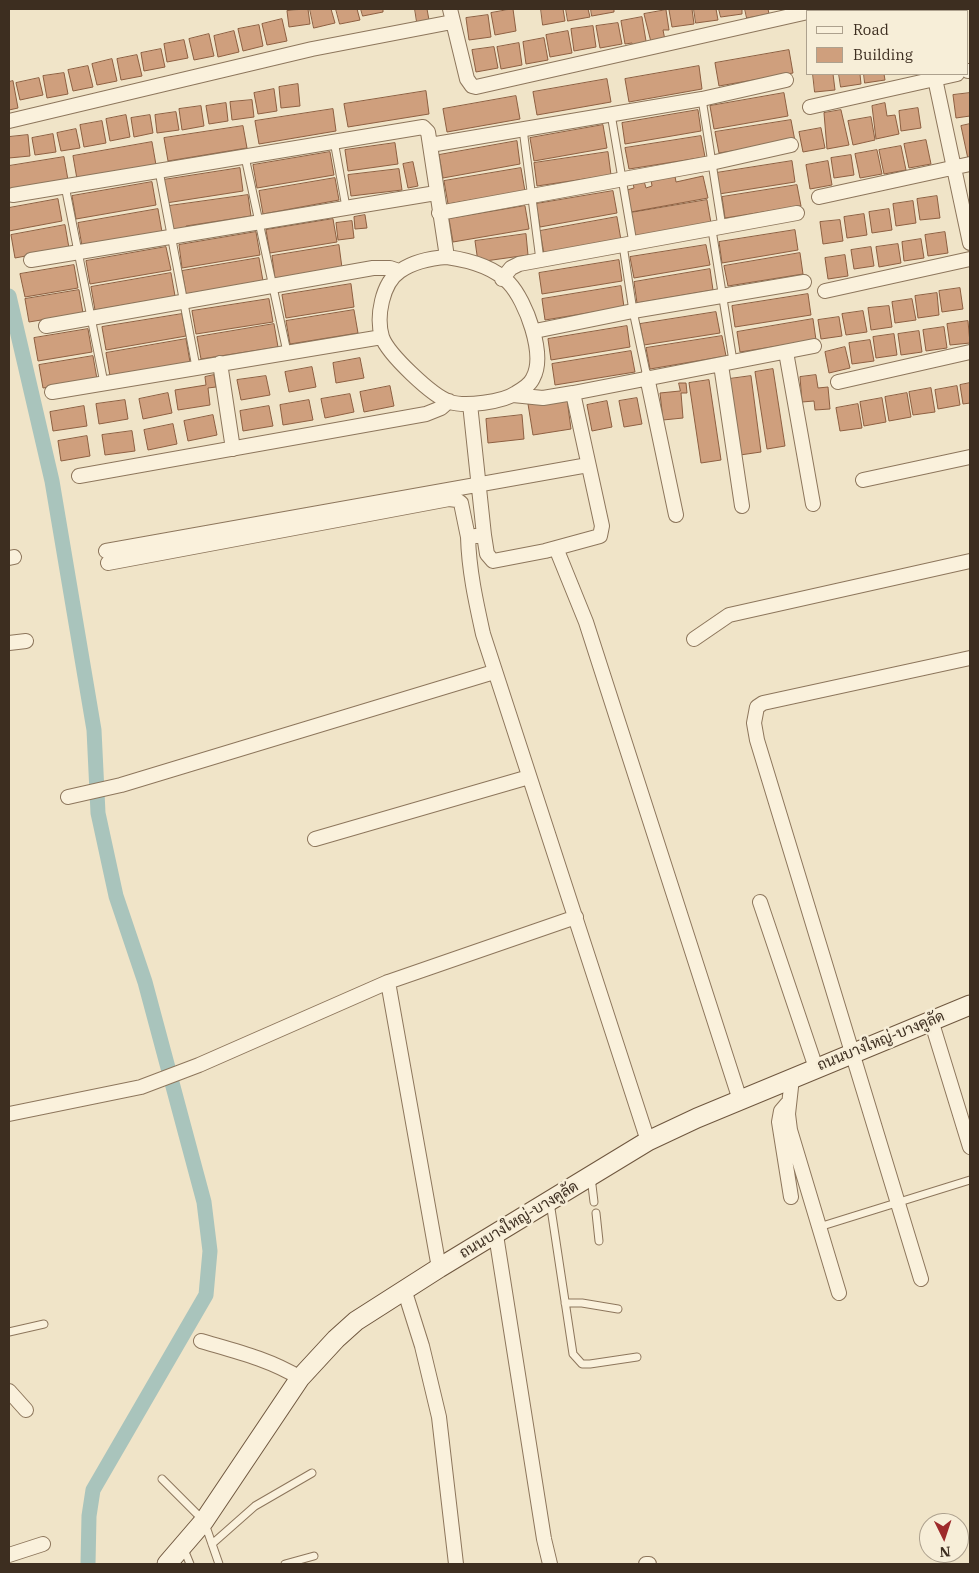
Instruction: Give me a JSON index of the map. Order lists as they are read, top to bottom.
{
  "streets": {
    "street": ["ถนนบางใหญ่-บางคูลัด"]
  },
  "legend": ["Road", "Building"],
  "north": "bottom"
}
